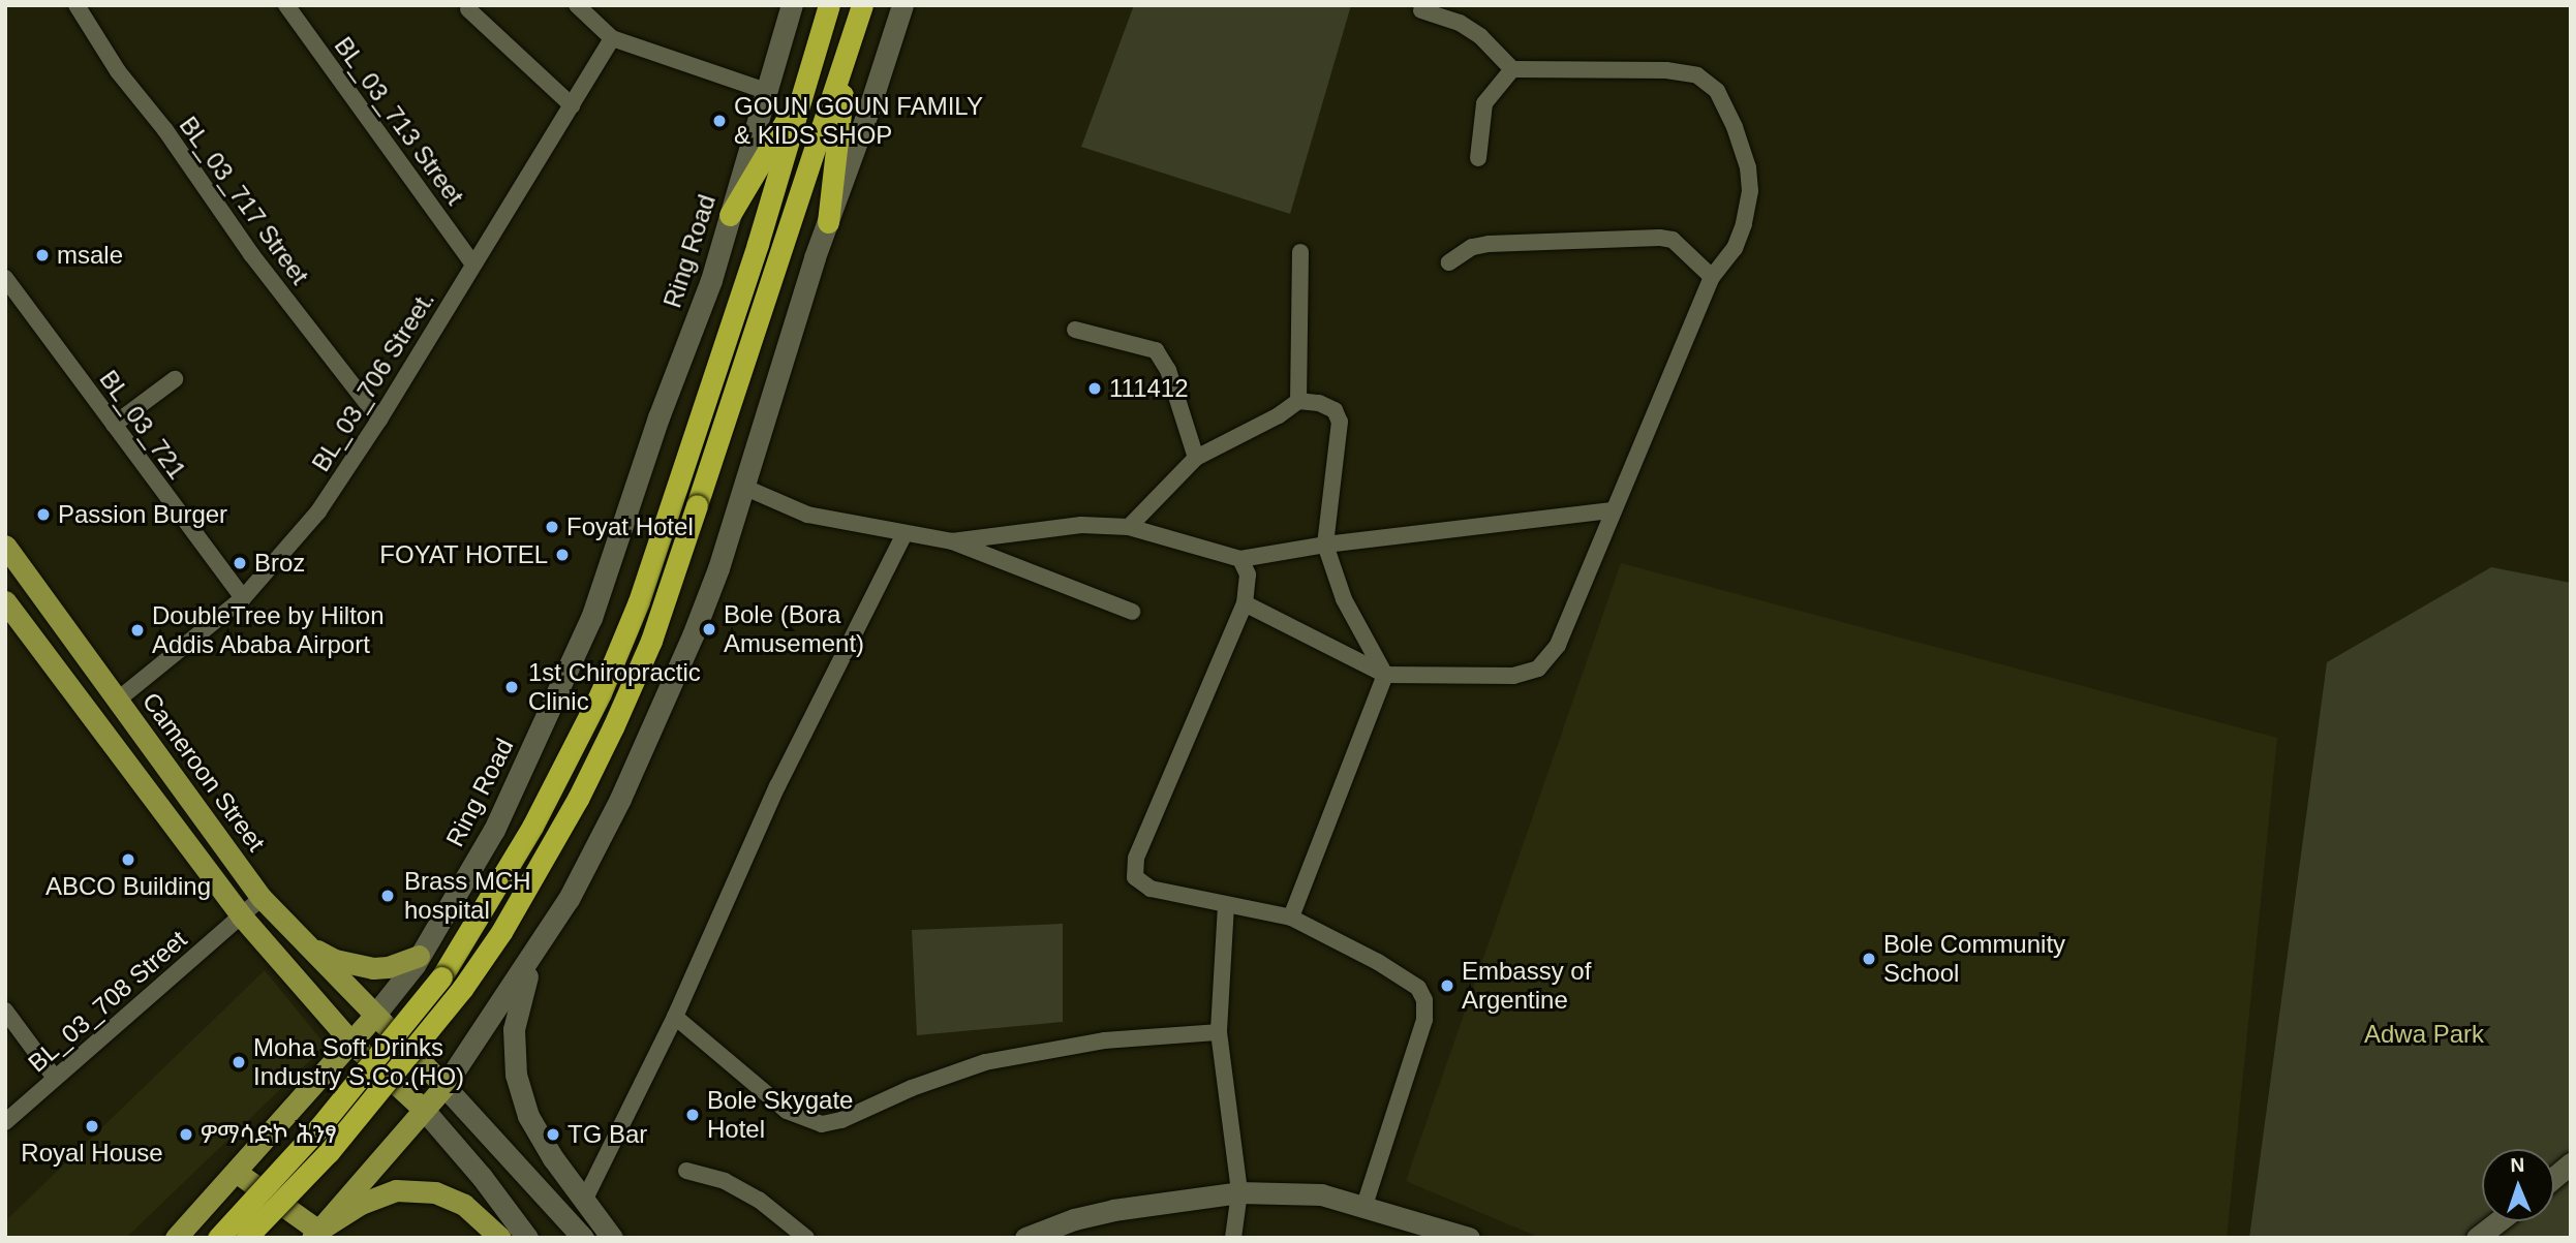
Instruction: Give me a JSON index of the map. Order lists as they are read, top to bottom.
{
  "streets": {
    "main road": ["Ring Road", "Cameroon Street"],
    "street": [
      "BL_03_713 Street",
      "BL_03_717 Street",
      "BL_03_706 Street.",
      "BL_03_721",
      "BL_03_708 Street"
    ]
  },
  "crossings": [
    ["BL_03_713 Street", "BL_03_706 Street."],
    ["BL_03_717 Street", "BL_03_706 Street."],
    ["Ring Road", "Cameroon Street"],
    ["BL_03_706 Street.", "BL_03_721"],
    ["BL_03_706 Street.", "Cameroon Street"],
    ["Cameroon Street", "BL_03_708 Street"]
  ],
  "parks": ["Adwa Park"],
  "places": [
    "GOUN GOUN FAMILY & KIDS SHOP",
    "msale",
    "111412",
    "Passion Burger",
    "Foyat Hotel",
    "FOYAT HOTEL",
    "Broz",
    "Bole (Bora Amusement)",
    "DoubleTree by Hilton Addis Ababa Airport",
    "1st Chiropractic Clinic",
    "ABCO Building",
    "Brass MCH hospital",
    "Bole Community School",
    "Embassy of Argentine",
    "Moha Soft Drinks Industry S.Co.(HO)",
    "Bole Skygate Hotel",
    "Royal House",
    "ዎማሳድኮ ሕንፃ",
    "TG Bar"
  ],
  "north": "top"
}
